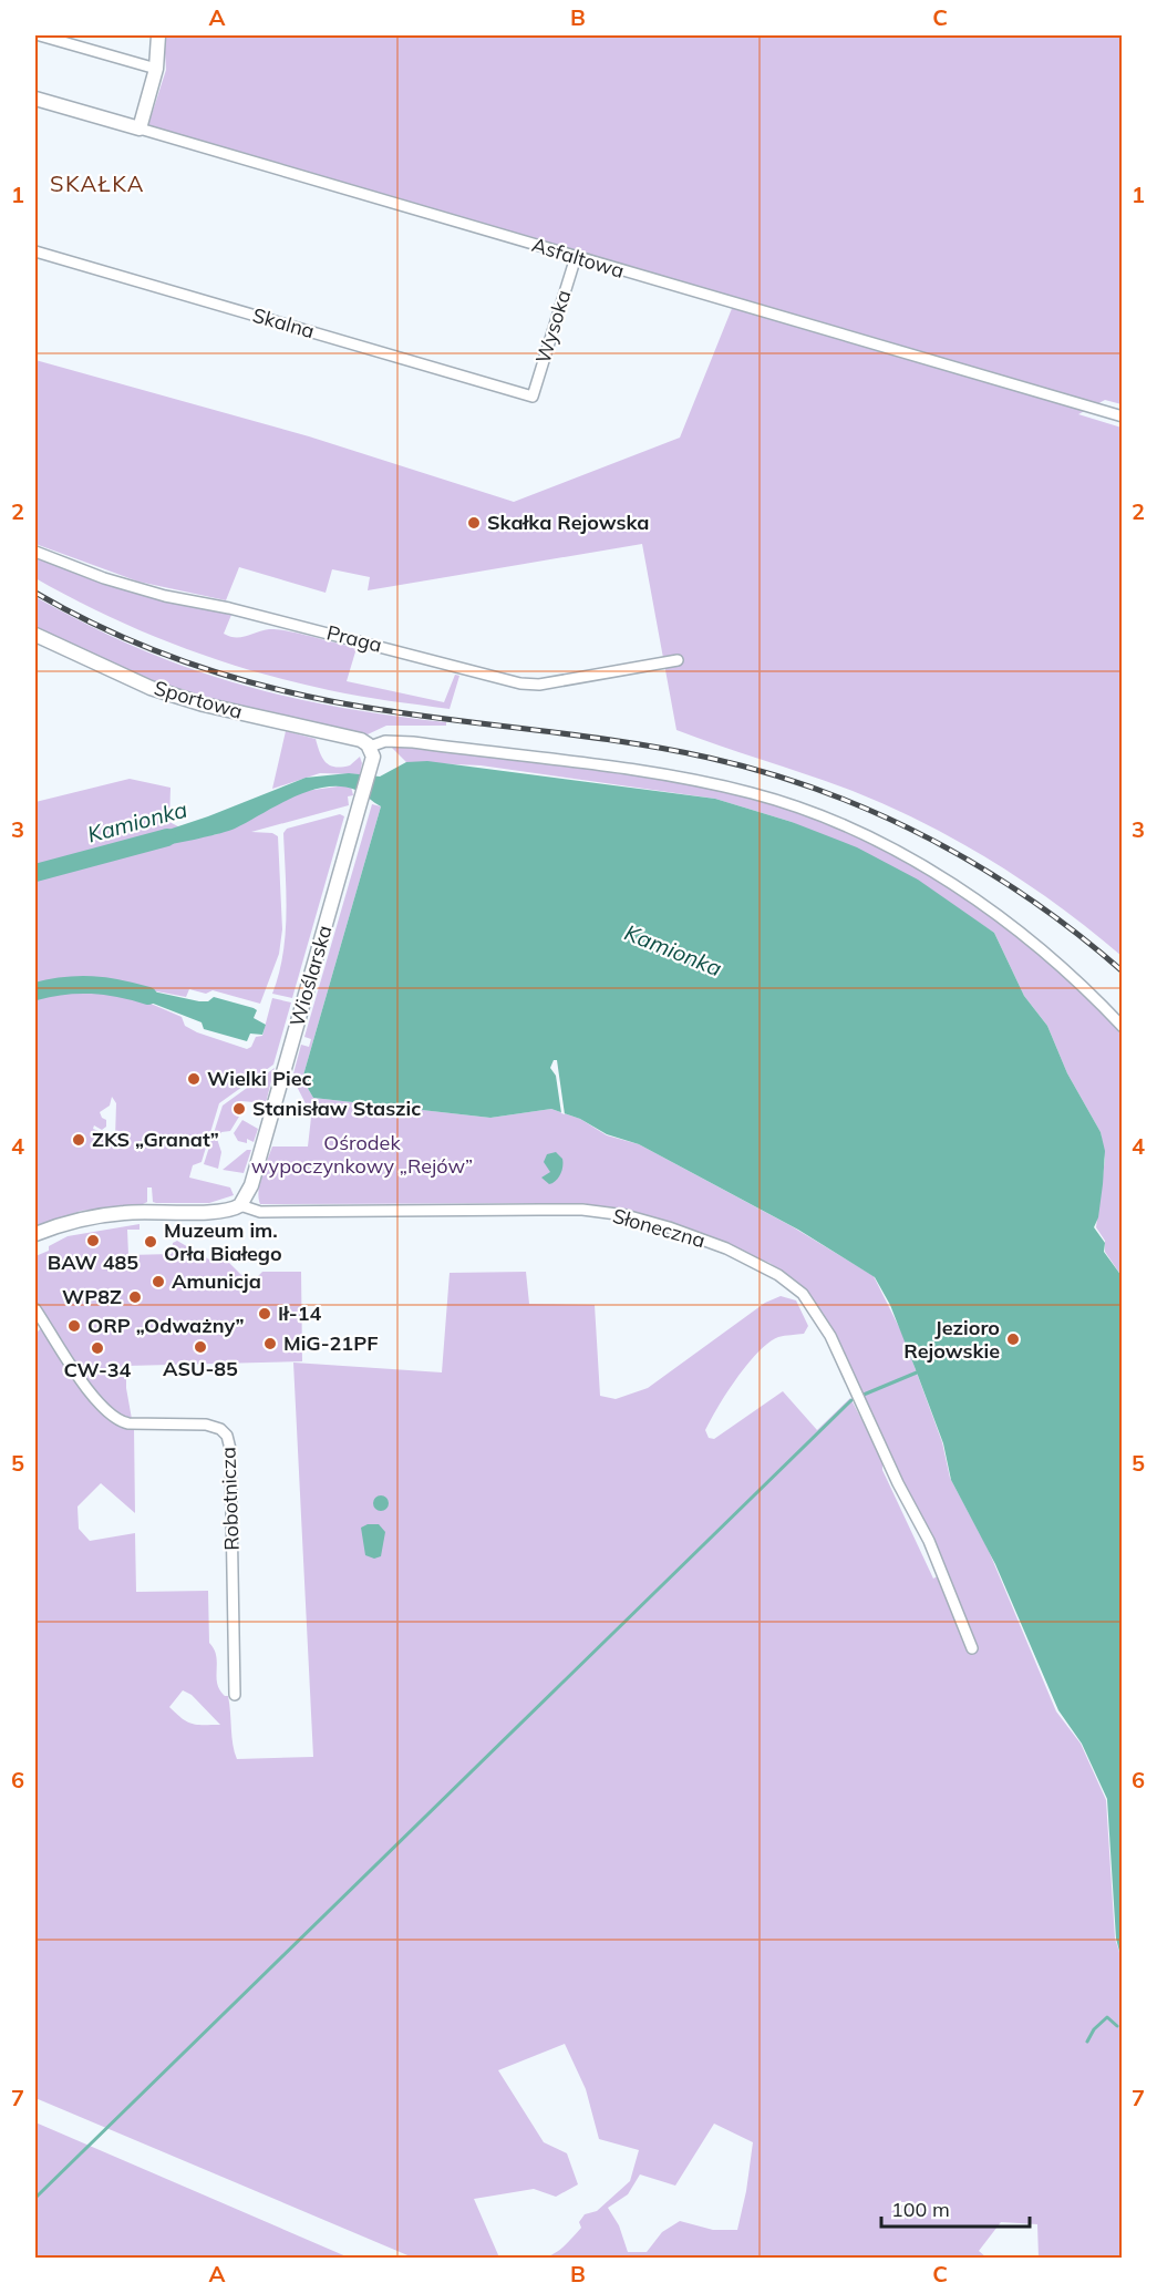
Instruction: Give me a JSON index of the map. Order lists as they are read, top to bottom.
{
  "streets": {
    "street": [
      "Asfaltowa",
      "Skalna",
      "Wysoka",
      "Praga",
      "Sportowa",
      "Wioślarska",
      "Słoneczna",
      "Robotnicza"
    ]
  },
  "crossings": [
    ["Asfaltowa", "Wysoka"],
    ["Skalna", "Wysoka"],
    ["Sportowa", "Wioślarska"],
    ["Wioślarska", "Słoneczna"]
  ],
  "districts": ["SKAŁKA"],
  "water": ["Kamionka"],
  "parks": ["Ośrodek wypoczynkowy „Rejów”"],
  "places": [
    "Skałka Rejowska",
    "Wielki Piec",
    "Stanisław Staszic",
    "ZKS „Granat”",
    "BAW 485",
    "Muzeum im. Orła Białego",
    "Amunicja",
    "WP8Z",
    "Ił-14",
    "ORP „Odważny”",
    "Jezioro Rejowskie",
    "MiG-21PF",
    "ASU-85",
    "CW-34"
  ],
  "scale_bar": "100 m",
  "grid": {
    "columns": ["A", "B", "C"],
    "rows": [
      "1",
      "2",
      "3",
      "4",
      "5",
      "6",
      "7"
    ]
  }
}
